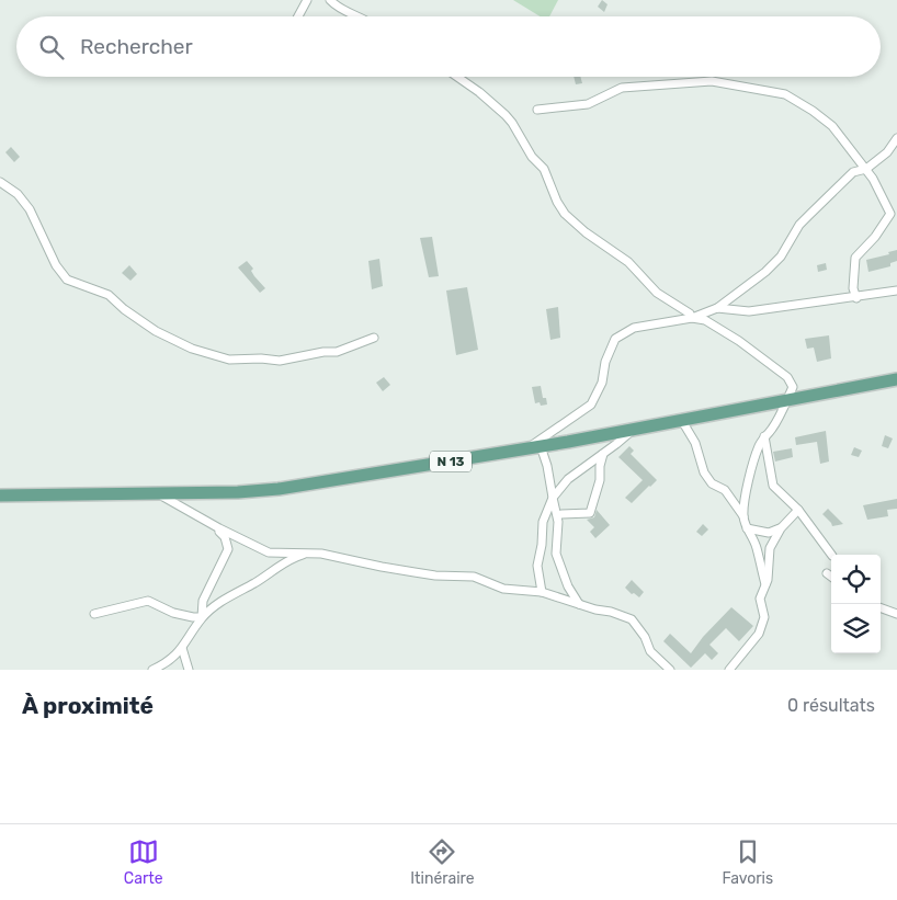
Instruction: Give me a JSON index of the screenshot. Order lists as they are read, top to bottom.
{
  "streets": {
    "main road": ["N 13"]
  },
  "page": {
    "search": "Rechercher",
    "heading": ["À proximité", "0 résultats"],
    "nav": ["Carte", "Itinéraire", "Favoris"]
  }
}
